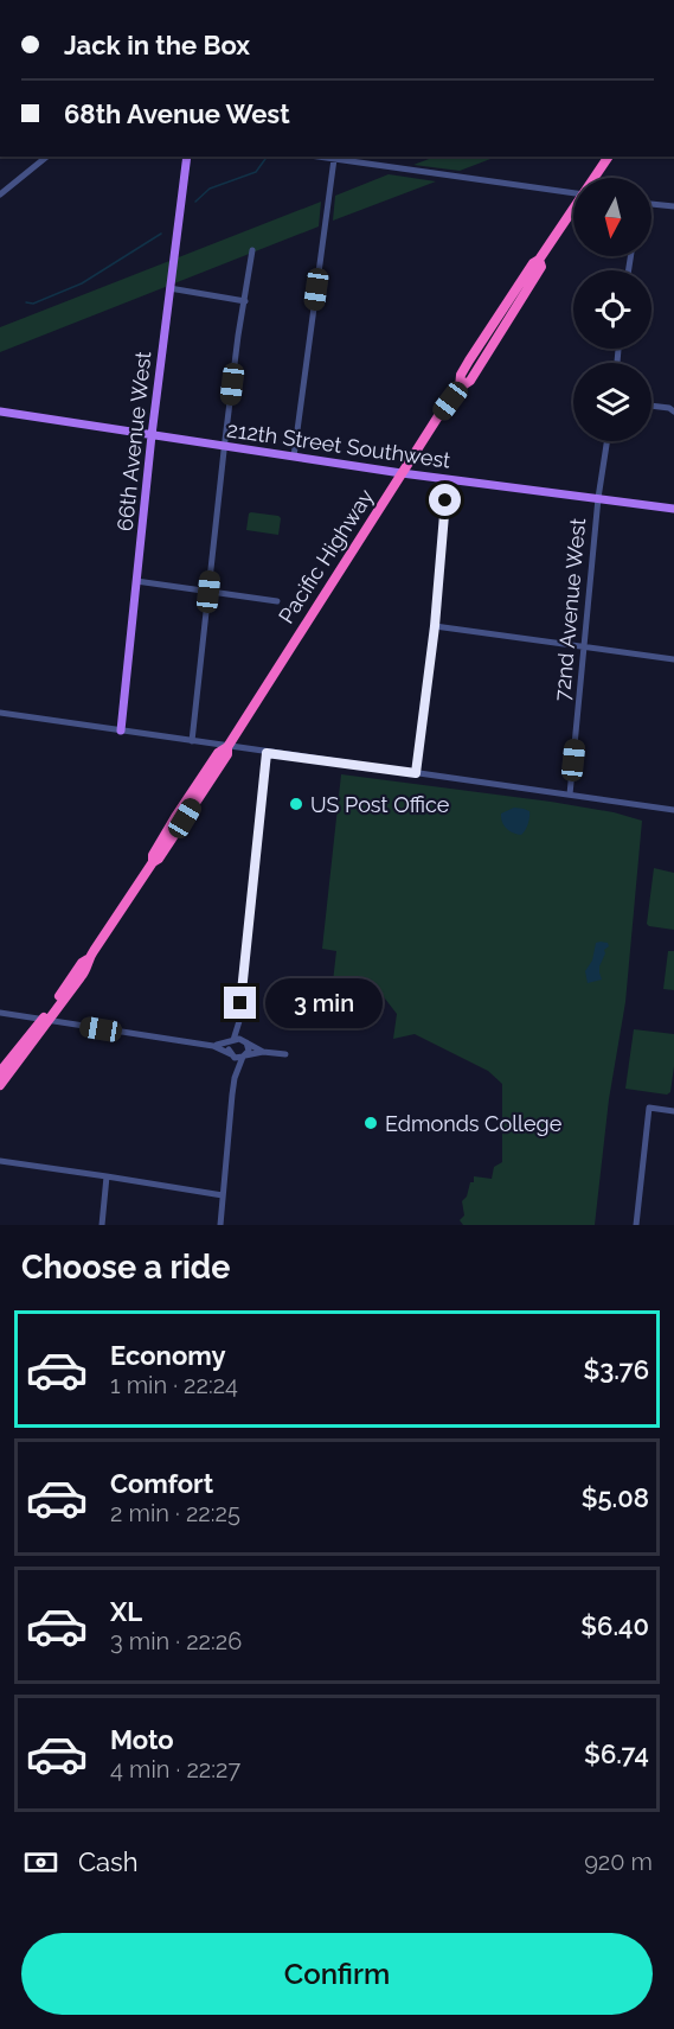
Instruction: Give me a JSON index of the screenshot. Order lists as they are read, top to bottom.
{
  "streets": {
    "highway": ["Pacific Highway"],
    "main road": ["66th Avenue West", "212th Street Southwest"],
    "street": ["72nd Avenue West"]
  },
  "crossings": [
    ["66th Avenue West", "212th Street Southwest"],
    ["212th Street Southwest", "Pacific Highway"],
    ["212th Street Southwest", "72nd Avenue West"]
  ],
  "places": ["US Post Office", "Edmonds College"],
  "north": "bottom",
  "page": {
    "banner": ["Jack in the Box", "68th Avenue West"],
    "bubble": "3 min",
    "heading": "Choose a ride",
    "list": [
      {
        "name": "Economy",
        "note": "1 min · 22:24",
        "value": "$3.76"
      },
      {
        "name": "Comfort",
        "note": "2 min · 22:25",
        "value": "$5.08"
      },
      {
        "name": "XL",
        "note": "3 min · 22:26",
        "value": "$6.40"
      },
      {
        "name": "Moto",
        "note": "4 min · 22:27",
        "value": "$6.74"
      }
    ],
    "pay": ["Cash", "920 m"],
    "buttons": "Confirm"
  }
}
